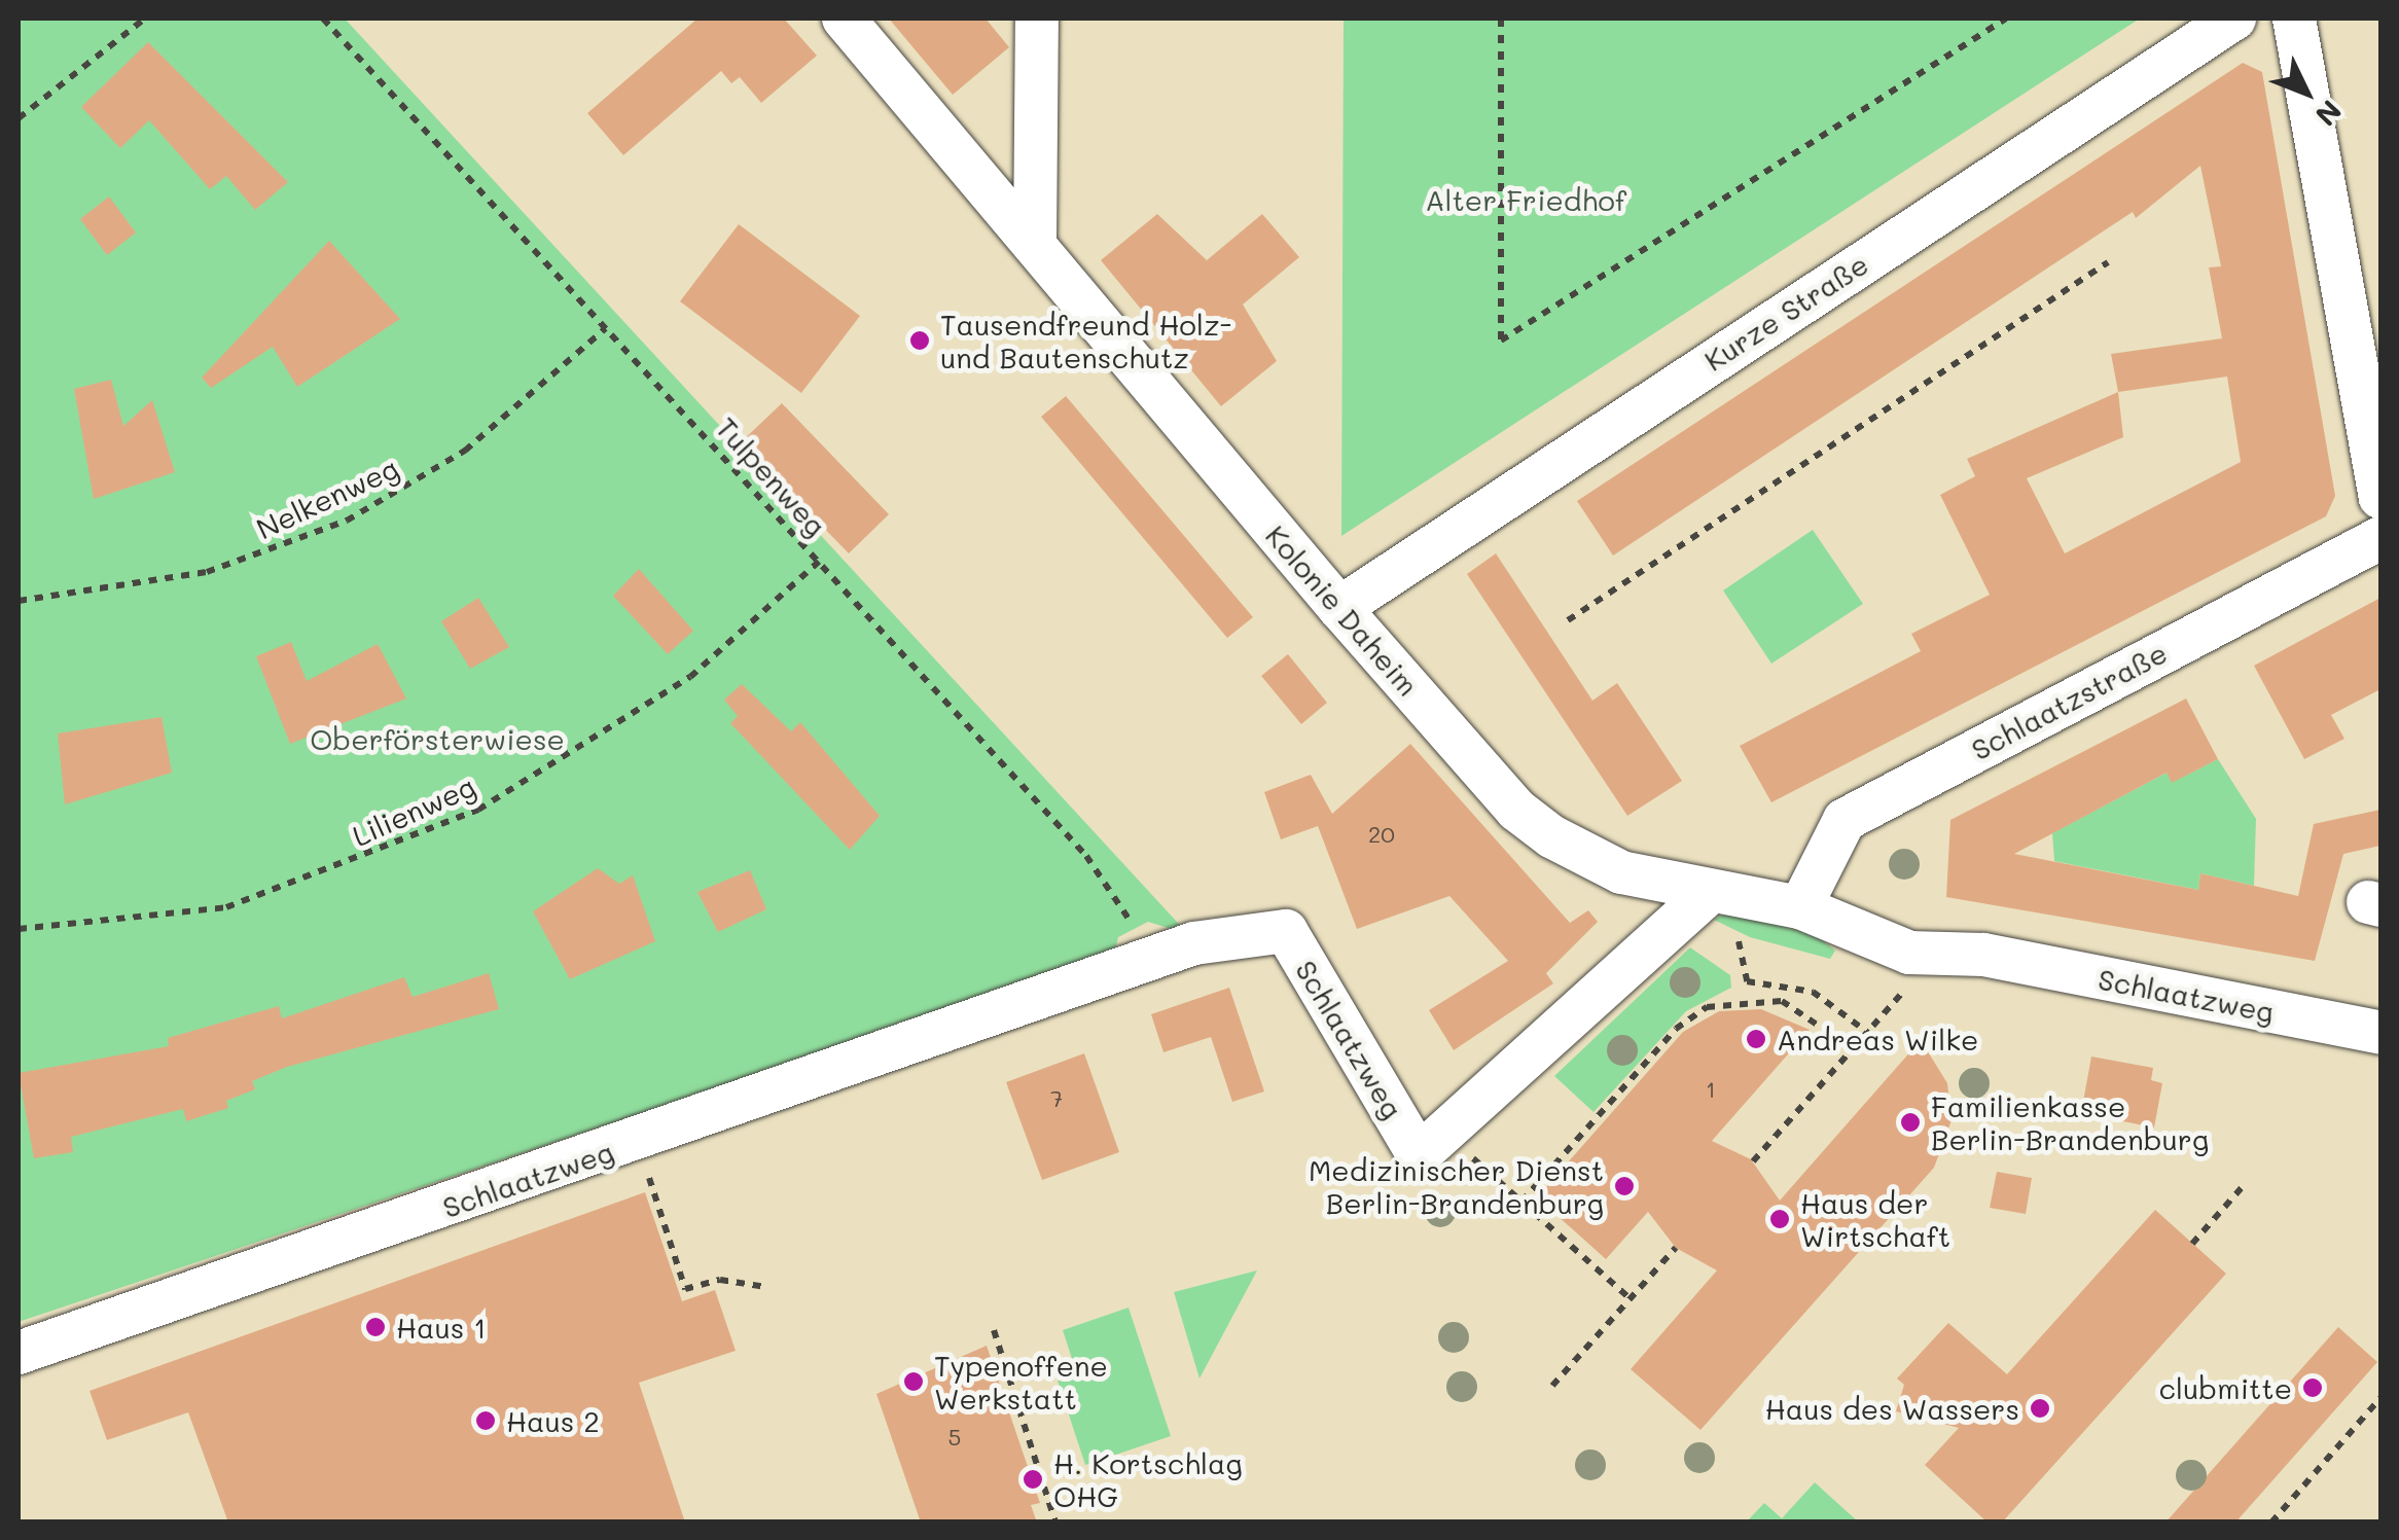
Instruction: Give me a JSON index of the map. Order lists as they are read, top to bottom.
{
  "streets": {
    "street": [
      "Kurze Straße",
      "Kolonie Daheim",
      "Schlaatzstraße",
      "Schlaatzweg"
    ],
    "path": ["Tulpenweg", "Nelkenweg", "Lilienweg"]
  },
  "crossings": [
    ["Kurze Straße", "Kolonie Daheim"],
    ["Tulpenweg", "Nelkenweg"],
    ["Tulpenweg", "Lilienweg"],
    ["Tulpenweg", "Schlaatzweg"],
    ["Kolonie Daheim", "Schlaatzweg"],
    ["Schlaatzstraße", "Schlaatzweg"]
  ],
  "parks": ["Alter Friedhof", "Oberförsterwiese"],
  "places": [
    "Tausendfreund Holz- und Bautenschutz",
    "Andreas Wilke",
    "Familienkasse Berlin-Brandenburg",
    "Medizinischer Dienst Berlin-Brandenburg",
    "Haus der Wirtschaft",
    "Haus 1",
    "Typenoffene Werkstatt",
    "clubmitte",
    "Haus des Wassers",
    "Haus 2",
    "H. Kortschlag OHG"
  ],
  "house_numbers": [
    "20",
    "1",
    "7",
    "5"
  ],
  "north": "bottom right"
}
